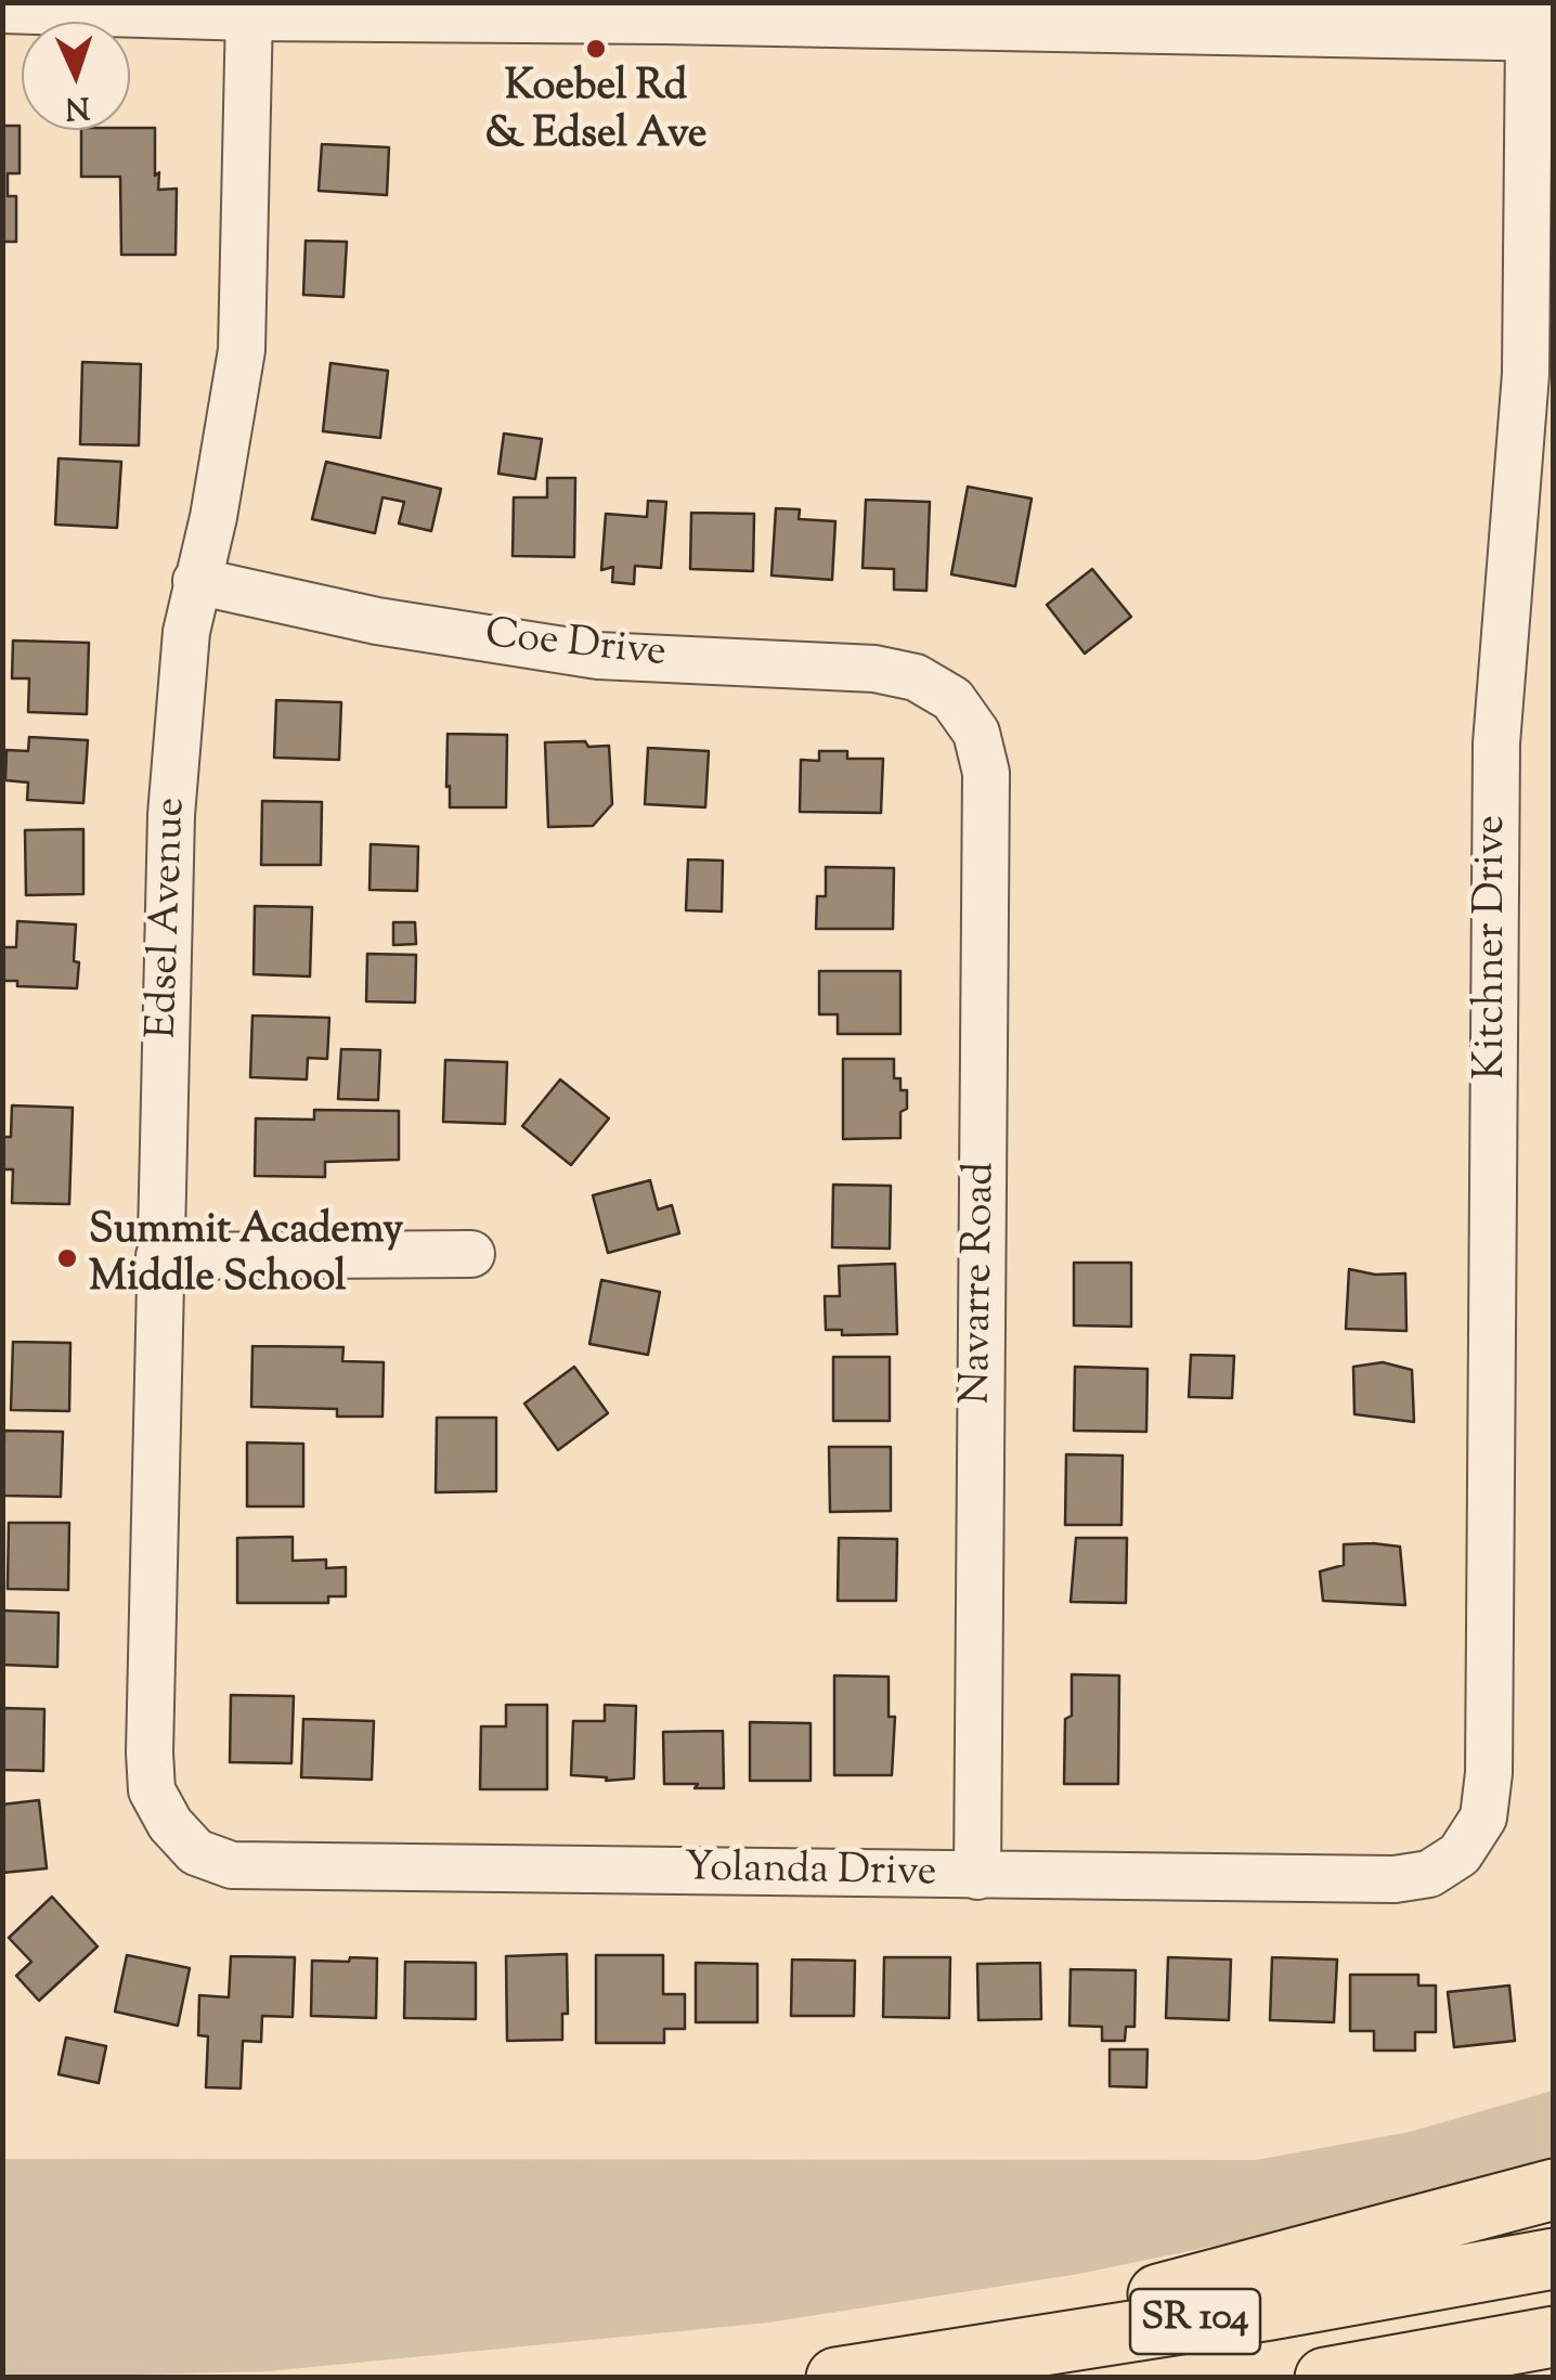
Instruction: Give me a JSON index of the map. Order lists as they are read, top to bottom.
{
  "streets": {
    "highway": ["SR 104"],
    "street": [
      "Coe Drive",
      "Edsel Avenue",
      "Kitchner Drive",
      "Navarre Road",
      "Yolanda Drive"
    ]
  },
  "crossings": [
    ["Coe Drive", "Edsel Avenue"],
    ["Coe Drive", "Navarre Road"],
    ["Edsel Avenue", "Yolanda Drive"],
    ["Kitchner Drive", "Yolanda Drive"],
    ["Navarre Road", "Yolanda Drive"]
  ],
  "places": ["Koebel Rd & Edsel Ave", "Summit Academy Middle School"],
  "north": "bottom"
}
